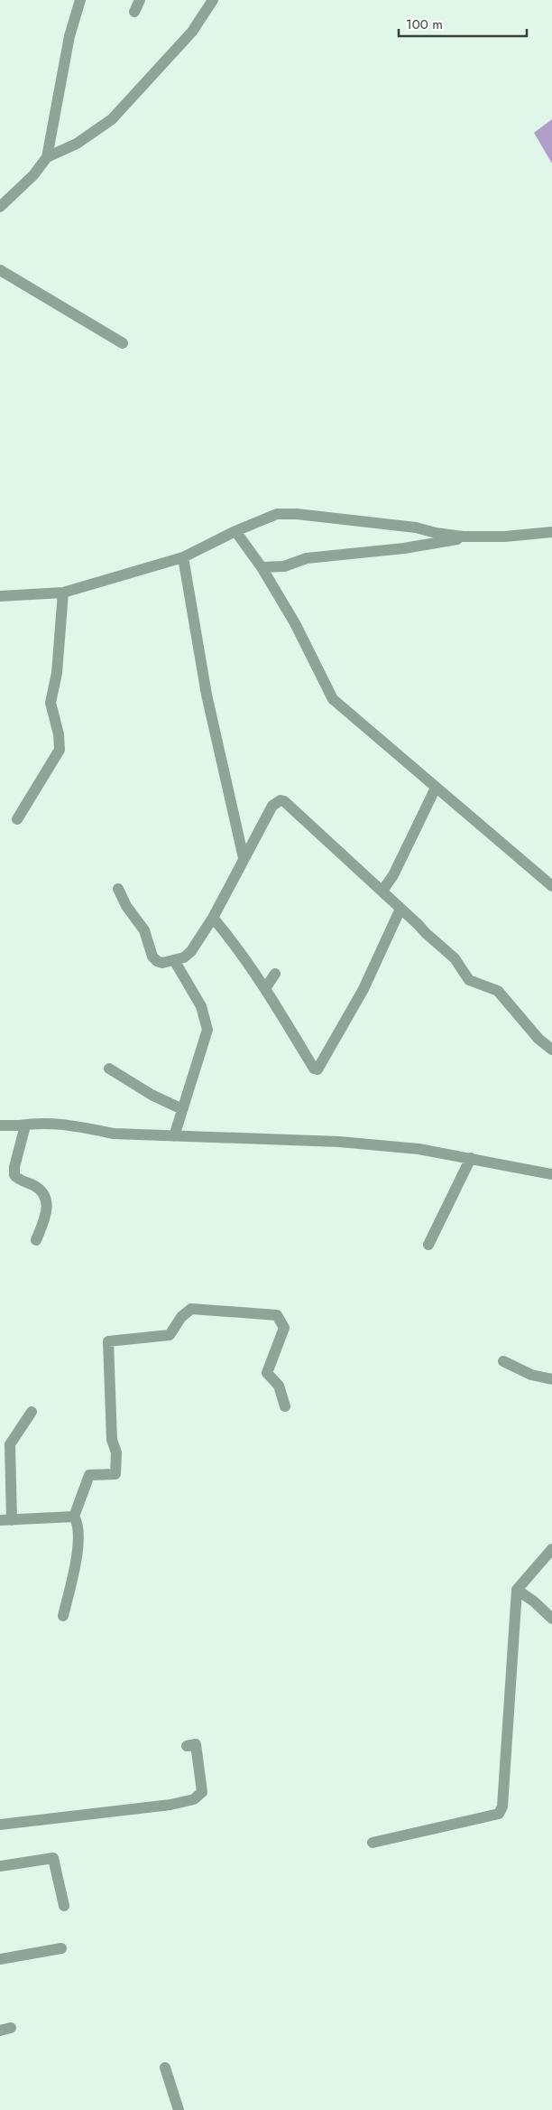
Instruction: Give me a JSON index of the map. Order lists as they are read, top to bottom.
{
  "scale_bar": "100 m"
}
